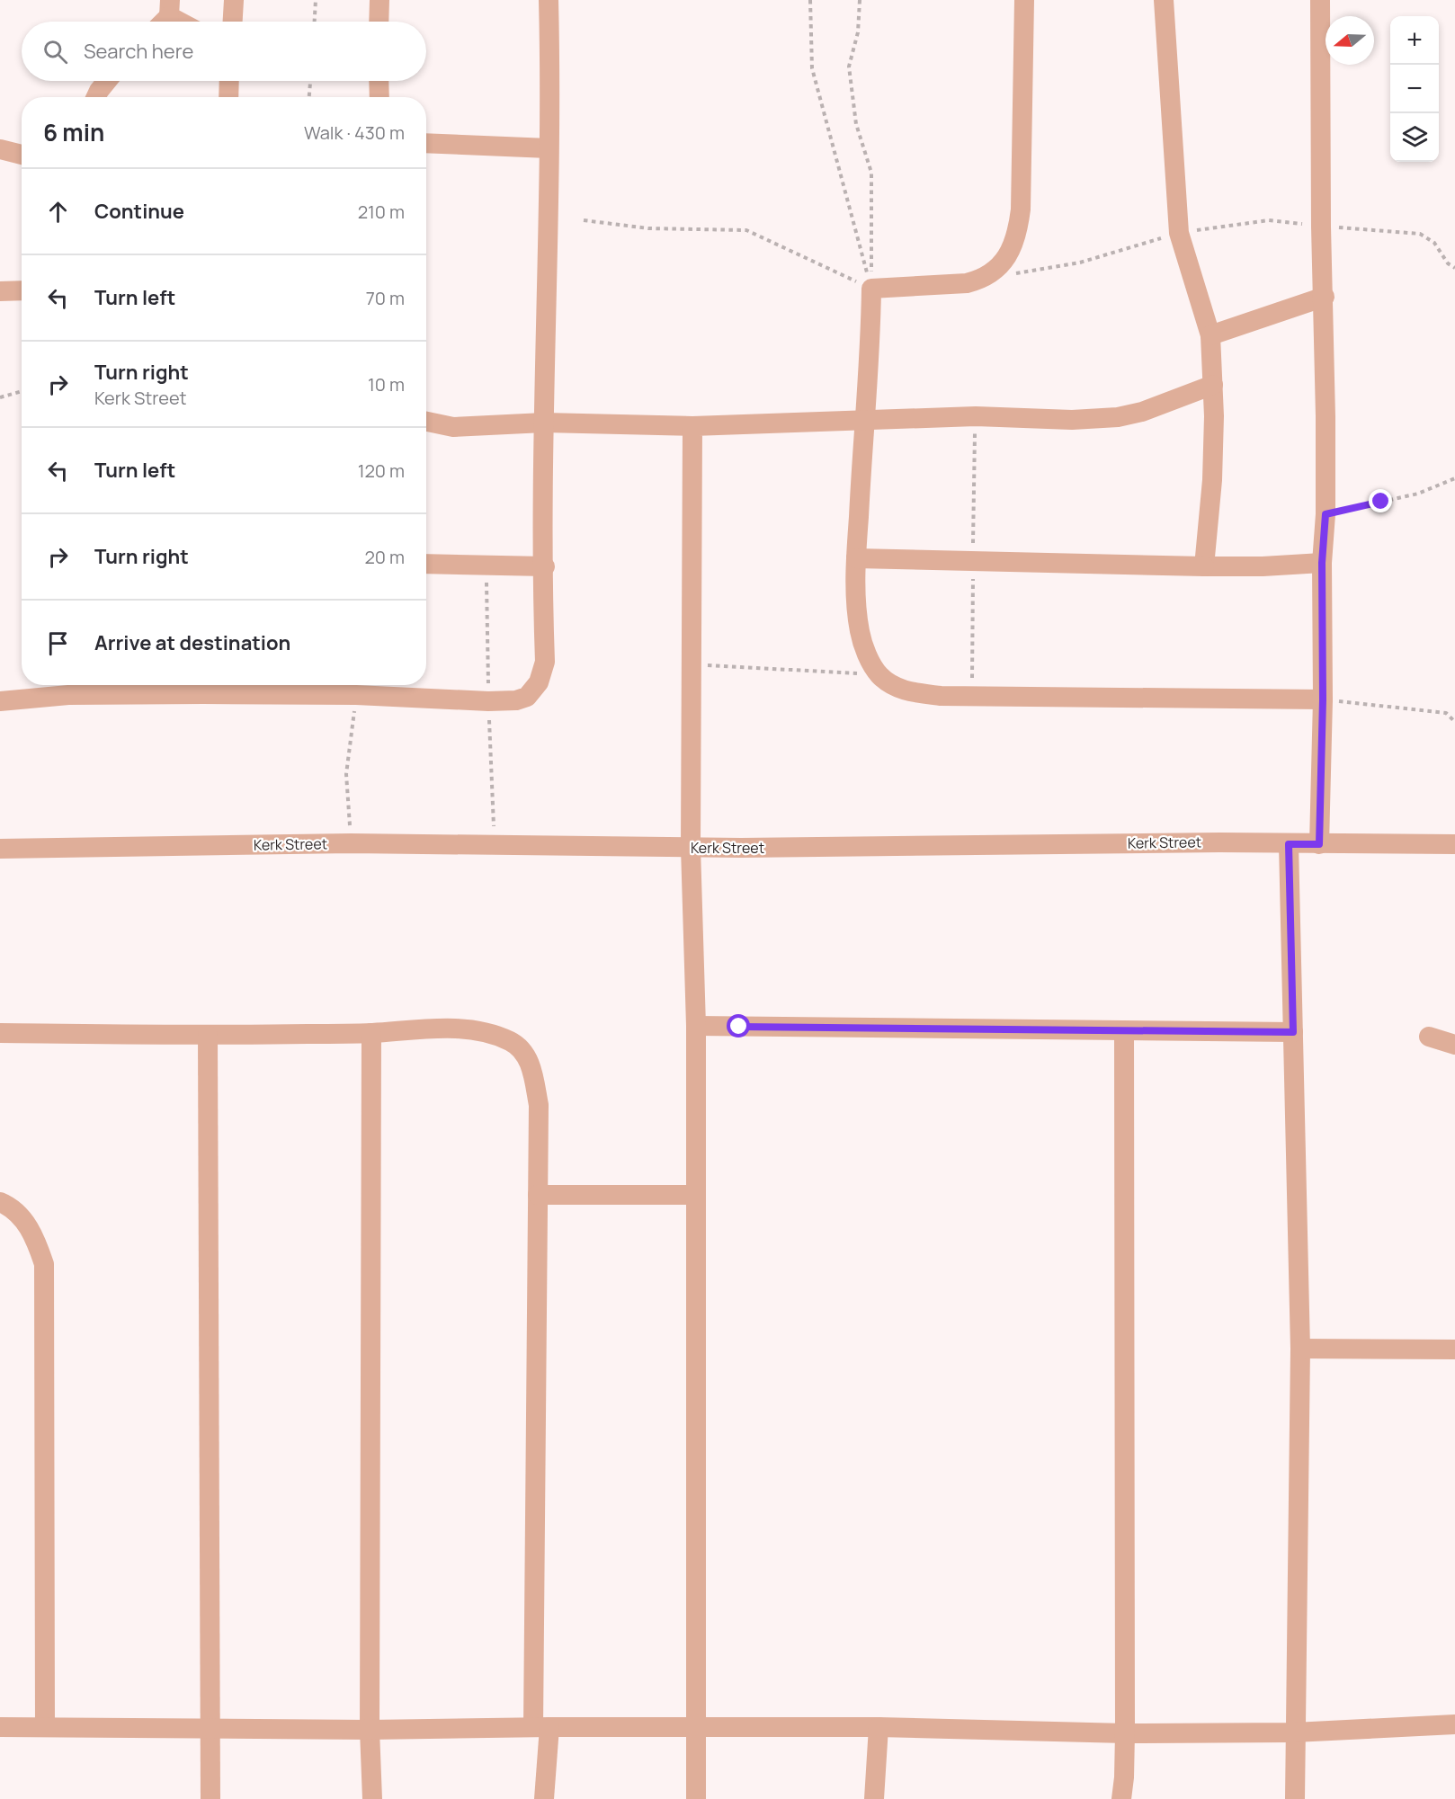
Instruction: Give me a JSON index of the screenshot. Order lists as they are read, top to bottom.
{
  "streets": {
    "street": ["Kerk Street"]
  },
  "north": "left",
  "page": {
    "map_buttons": ["+", "−"],
    "search": "Search here",
    "heading": ["6 min", "Walk · 430 m"],
    "list": [
      ["Continue", "210 m"],
      ["Turn left", "70 m"],
      ["Turn right", "Kerk Street", "10 m"],
      ["Turn left", "120 m"],
      ["Turn right", "20 m"],
      "Arrive at destination"
    ]
  }
}
